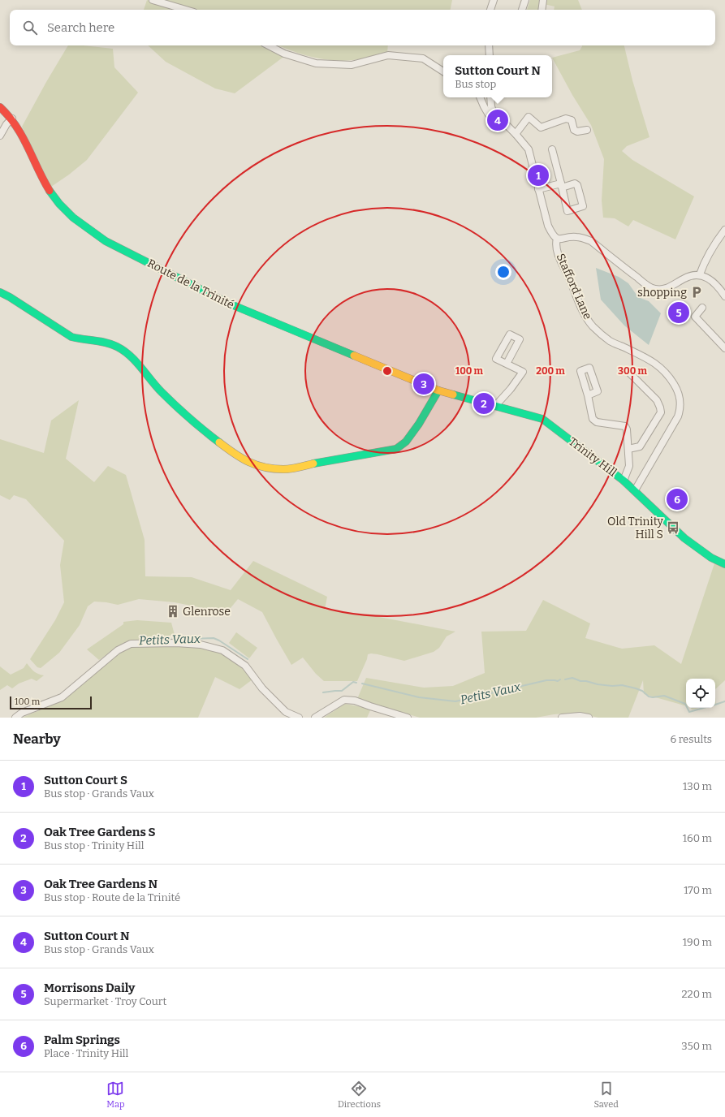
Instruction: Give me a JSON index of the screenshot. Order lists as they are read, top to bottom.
{
  "streets": {
    "main road": ["Route de la Trinité", "Trinity Hill"],
    "street": ["Stafford Lane"]
  },
  "crossings": [
    ["Route de la Trinité", "Trinity Hill"],
    ["Stafford Lane", "Trinity Hill"]
  ],
  "water": ["Petits Vaux"],
  "places": {
    "parking": ["shopping"],
    "bus stop": ["Old Trinity Hill S"],
    "building": ["Glenrose"]
  },
  "scale_bar": "100 m",
  "page": {
    "search": "Search here",
    "popup": ["Sutton Court N", "Bus stop"],
    "pins": [
      "4",
      "1",
      "5",
      "3",
      "2",
      "6"
    ],
    "scale": "100 m",
    "heading": ["Nearby", "6 results"],
    "list": [
      {
        "mark": "1",
        "name": "Sutton Court S",
        "note": "Bus stop · Grands Vaux",
        "value": "130 m"
      },
      {
        "mark": "2",
        "name": "Oak Tree Gardens S",
        "note": "Bus stop · Trinity Hill",
        "value": "160 m"
      },
      {
        "mark": "3",
        "name": "Oak Tree Gardens N",
        "note": "Bus stop · Route de la Trinité",
        "value": "170 m"
      },
      {
        "mark": "4",
        "name": "Sutton Court N",
        "note": "Bus stop · Grands Vaux",
        "value": "190 m"
      },
      {
        "mark": "5",
        "name": "Morrisons Daily",
        "note": "Supermarket · Troy Court",
        "value": "220 m"
      },
      {
        "mark": "6",
        "name": "Palm Springs",
        "note": "Place · Trinity Hill",
        "value": "350 m"
      }
    ],
    "nav": ["Map", "Directions", "Saved"]
  },
  "rings": ["100 m", "200 m", "300 m"]
}
